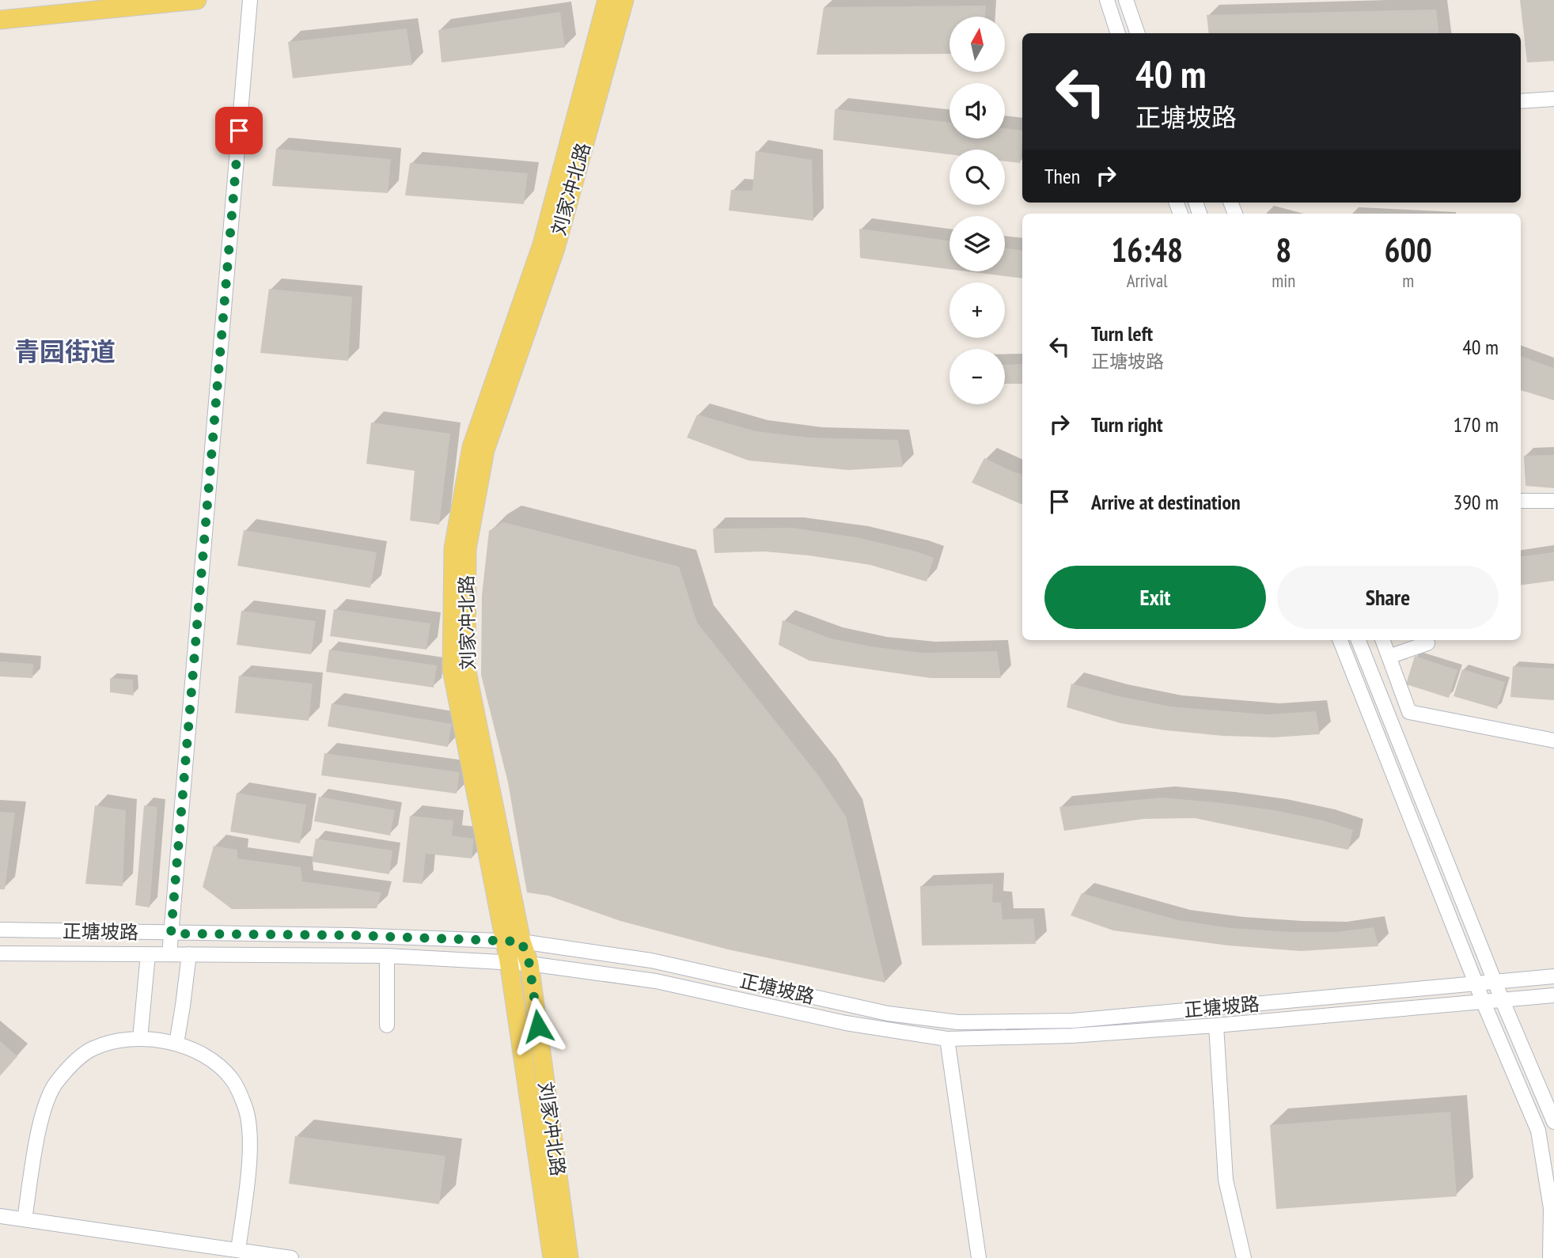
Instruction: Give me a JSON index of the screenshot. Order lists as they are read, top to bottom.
{
  "streets": {
    "main road": ["刘家冲北路"],
    "street": ["正塘坡路"]
  },
  "crossings": [
    ["刘家冲北路", "正塘坡路"]
  ],
  "districts": ["青园街道"],
  "north": "top",
  "page": {
    "map_buttons": ["+", "−"],
    "turn": ["40 m", "正塘坡路"],
    "then": "Then",
    "eta": [
      "16:48",
      "Arrival",
      "8",
      "min",
      "600",
      "m"
    ],
    "list": [
      {
        "name": "Turn left",
        "note": "正塘坡路",
        "value": "40 m"
      },
      {
        "name": "Turn right",
        "value": "170 m"
      },
      {
        "name": "Arrive at destination",
        "value": "390 m"
      }
    ],
    "buttons": ["Exit", "Share"]
  }
}
